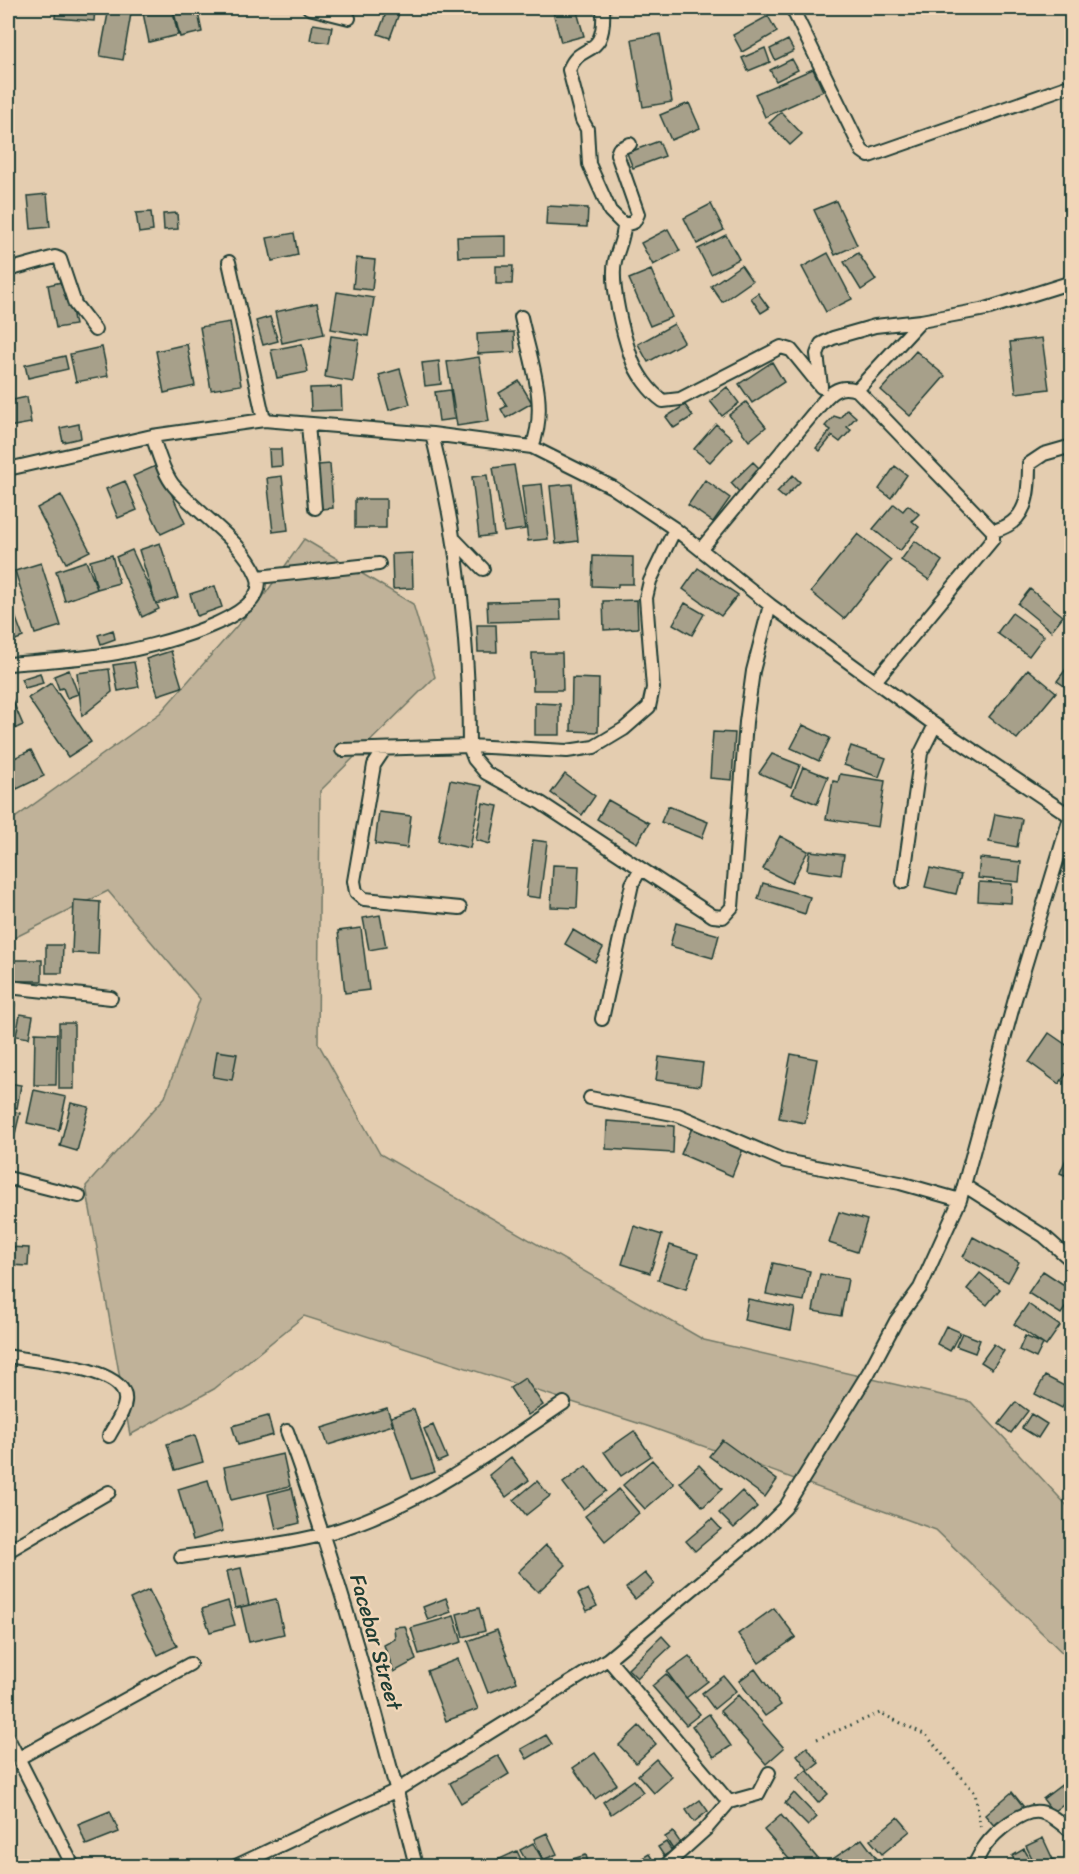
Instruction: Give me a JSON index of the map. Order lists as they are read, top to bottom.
{
  "streets": {
    "street": ["Facebar Street"]
  }
}
